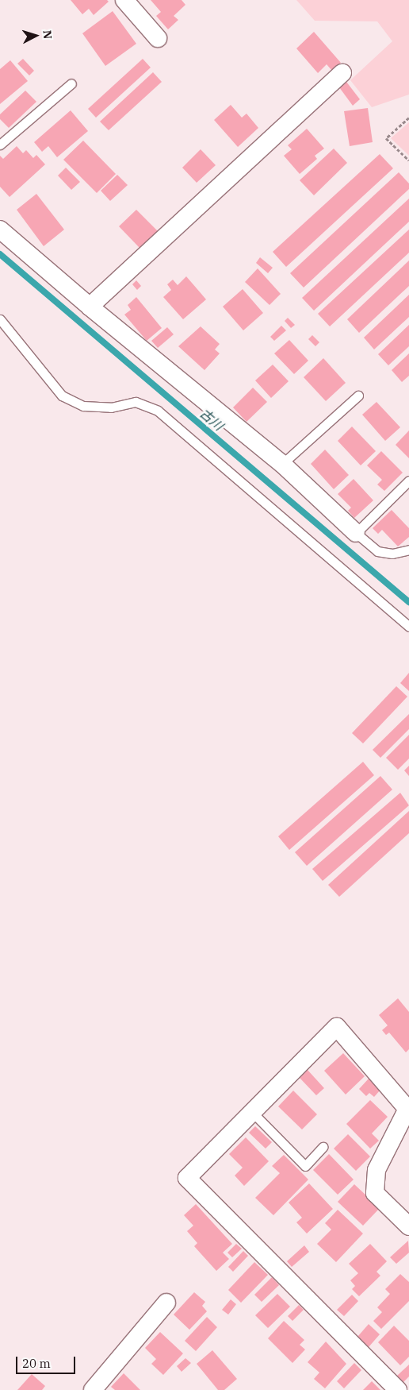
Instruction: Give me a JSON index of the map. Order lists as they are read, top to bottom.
{
  "water": ["古川"],
  "scale_bar": "20 m",
  "north": "right"
}
